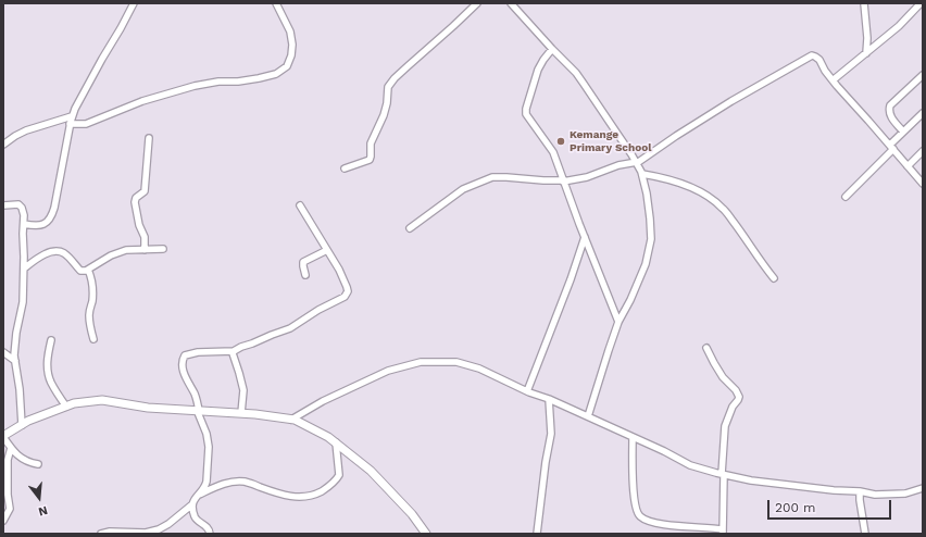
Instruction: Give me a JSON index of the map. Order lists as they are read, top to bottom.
{
  "places": ["Kemange Primary School"],
  "scale_bar": "200 m",
  "north": "bottom"
}
